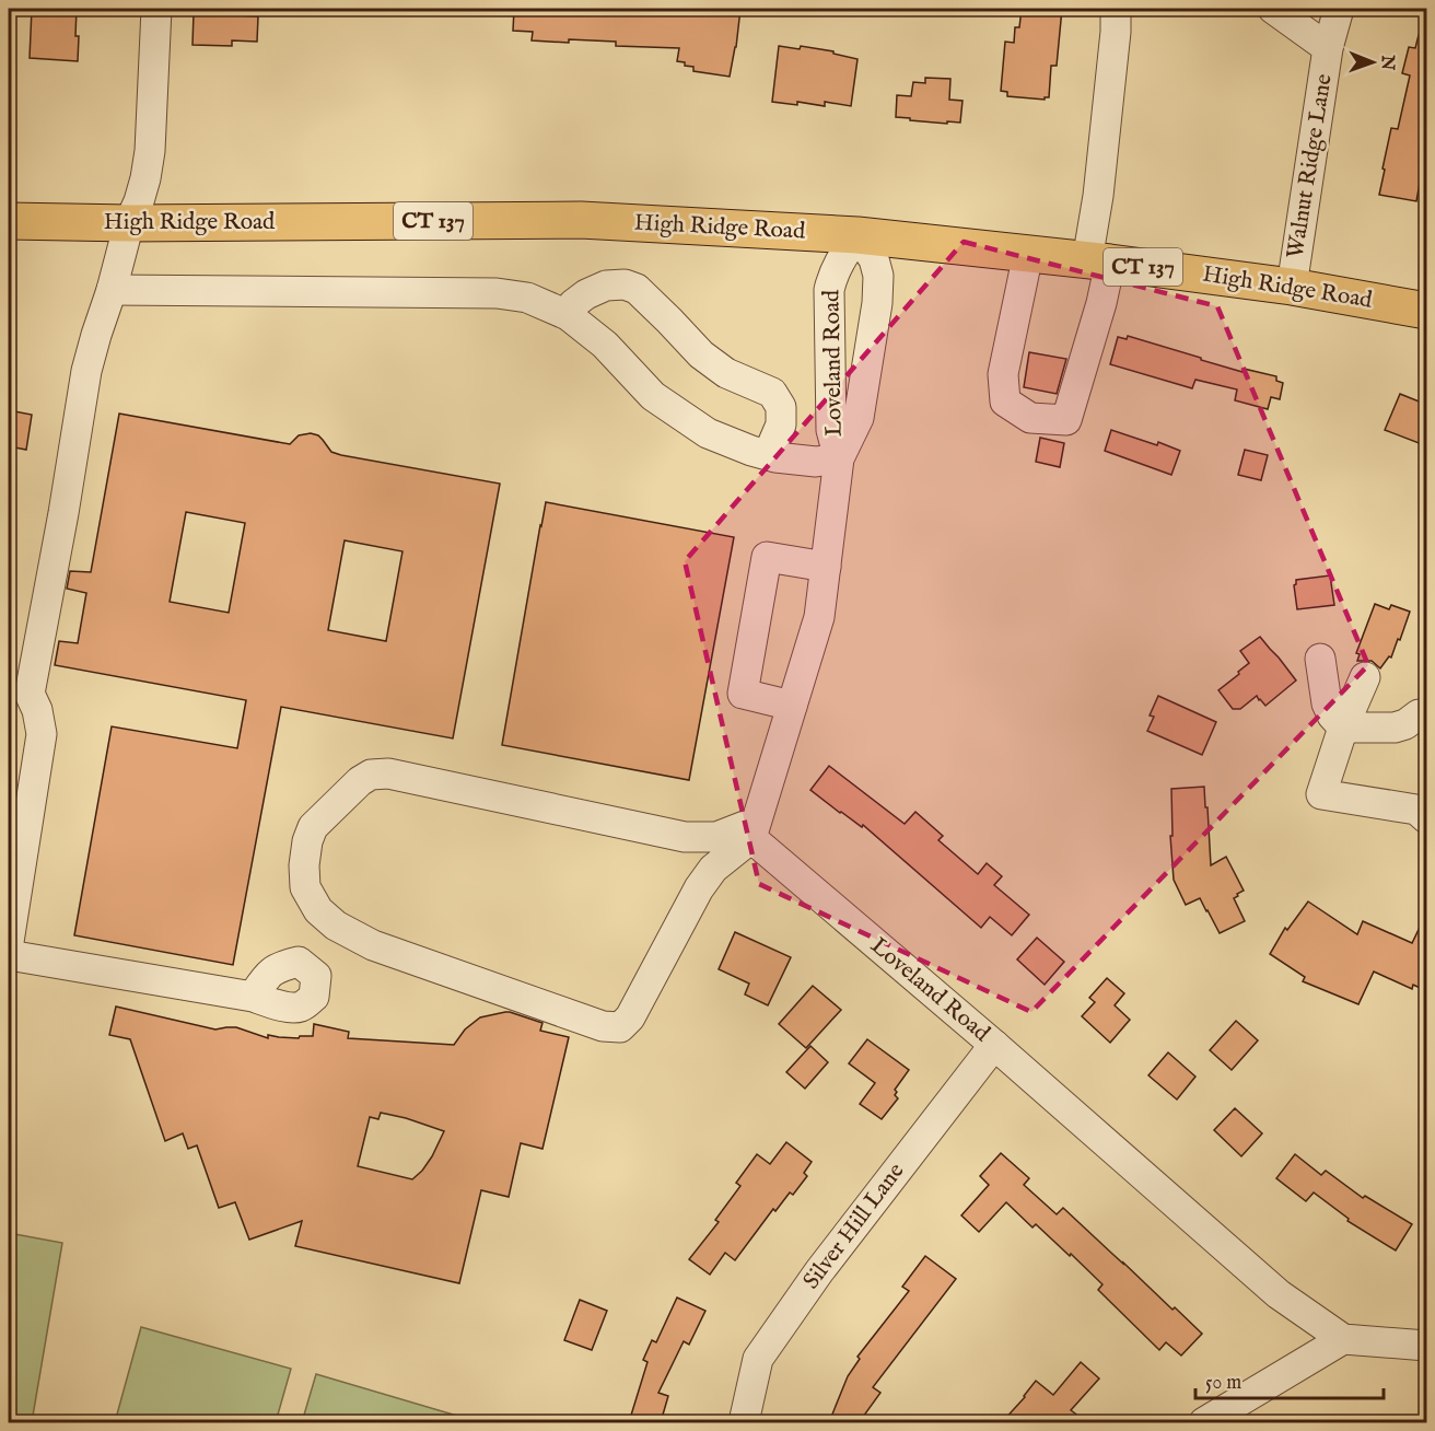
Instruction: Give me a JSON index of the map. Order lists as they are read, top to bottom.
{
  "streets": {
    "main road": ["CT 137", "High Ridge Road"],
    "street": ["Walnut Ridge Lane", "Loveland Road", "Silver Hill Lane"]
  },
  "crossings": [
    ["Walnut Ridge Lane", "High Ridge Road"],
    ["High Ridge Road", "Loveland Road"],
    ["Loveland Road", "Silver Hill Lane"]
  ],
  "scale_bar": "50 m",
  "north": "right"
}
